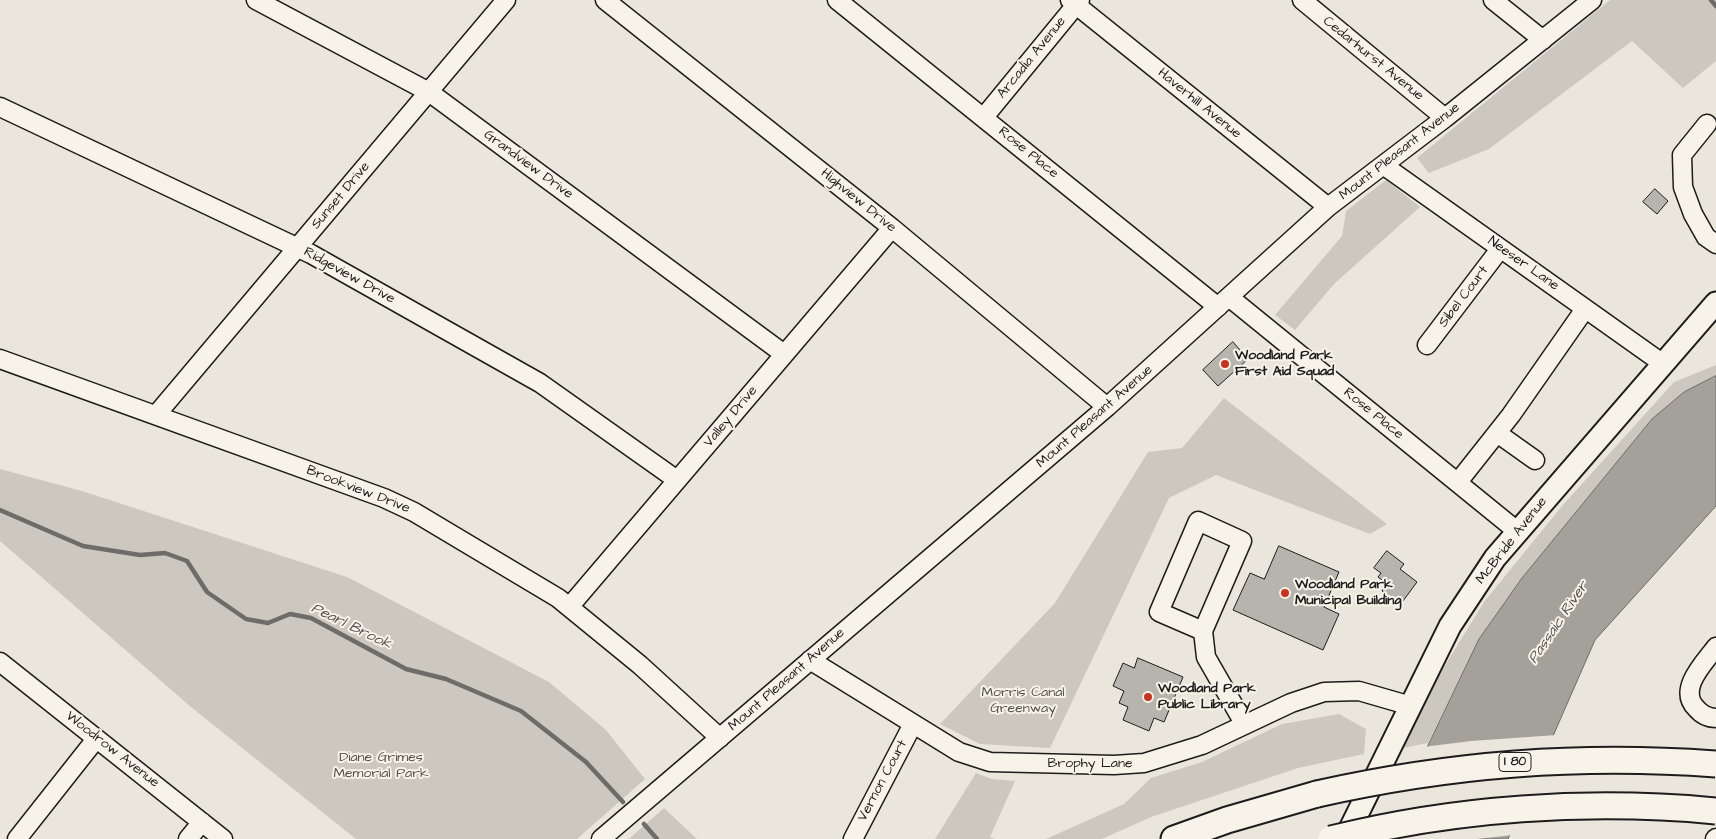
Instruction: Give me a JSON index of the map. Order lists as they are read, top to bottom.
{
  "streets": {
    "highway": ["I 80"],
    "main road": ["McBride Avenue"],
    "street": [
      "Arcadia Avenue",
      "Cedarhurst Avenue",
      "Haverhill Avenue",
      "Mount Pleasant Avenue",
      "Rose Place",
      "Grandview Drive",
      "Sunset Drive",
      "Highview Drive",
      "Neeser Lane",
      "Ridgeview Drive",
      "Sibel Court",
      "Valley Drive",
      "Brookview Drive",
      "Woodrow Avenue",
      "Brophy Lane",
      "Vernon Court"
    ]
  },
  "crossings": [
    ["Arcadia Avenue", "Haverhill Avenue"],
    ["Arcadia Avenue", "Rose Place"],
    ["Cedarhurst Avenue", "Mount Pleasant Avenue"],
    ["Haverhill Avenue", "Mount Pleasant Avenue"],
    ["Mount Pleasant Avenue", "Rose Place"],
    ["Mount Pleasant Avenue", "Highview Drive"],
    ["Mount Pleasant Avenue", "Neeser Lane"],
    ["Mount Pleasant Avenue", "Brookview Drive"],
    ["Mount Pleasant Avenue", "Brophy Lane"],
    ["Rose Place", "McBride Avenue"],
    ["Grandview Drive", "Sunset Drive"],
    ["Grandview Drive", "Valley Drive"],
    ["Sunset Drive", "Ridgeview Drive"],
    ["Sunset Drive", "Brookview Drive"],
    ["Highview Drive", "Valley Drive"],
    ["Neeser Lane", "Sibel Court"],
    ["Neeser Lane", "McBride Avenue"],
    ["Ridgeview Drive", "Valley Drive"],
    ["Valley Drive", "Brookview Drive"],
    ["McBride Avenue", "Brophy Lane"],
    ["Brophy Lane", "Vernon Court"]
  ],
  "water": ["Passaic River", "Pearl Brook"],
  "parks": ["Morris Canal Greenway", "Diane Grimes Memorial Park"],
  "places": ["Woodland Park First Aid Squad", "Woodland Park Municipal Building", "Woodland Park Public Library"]
}
